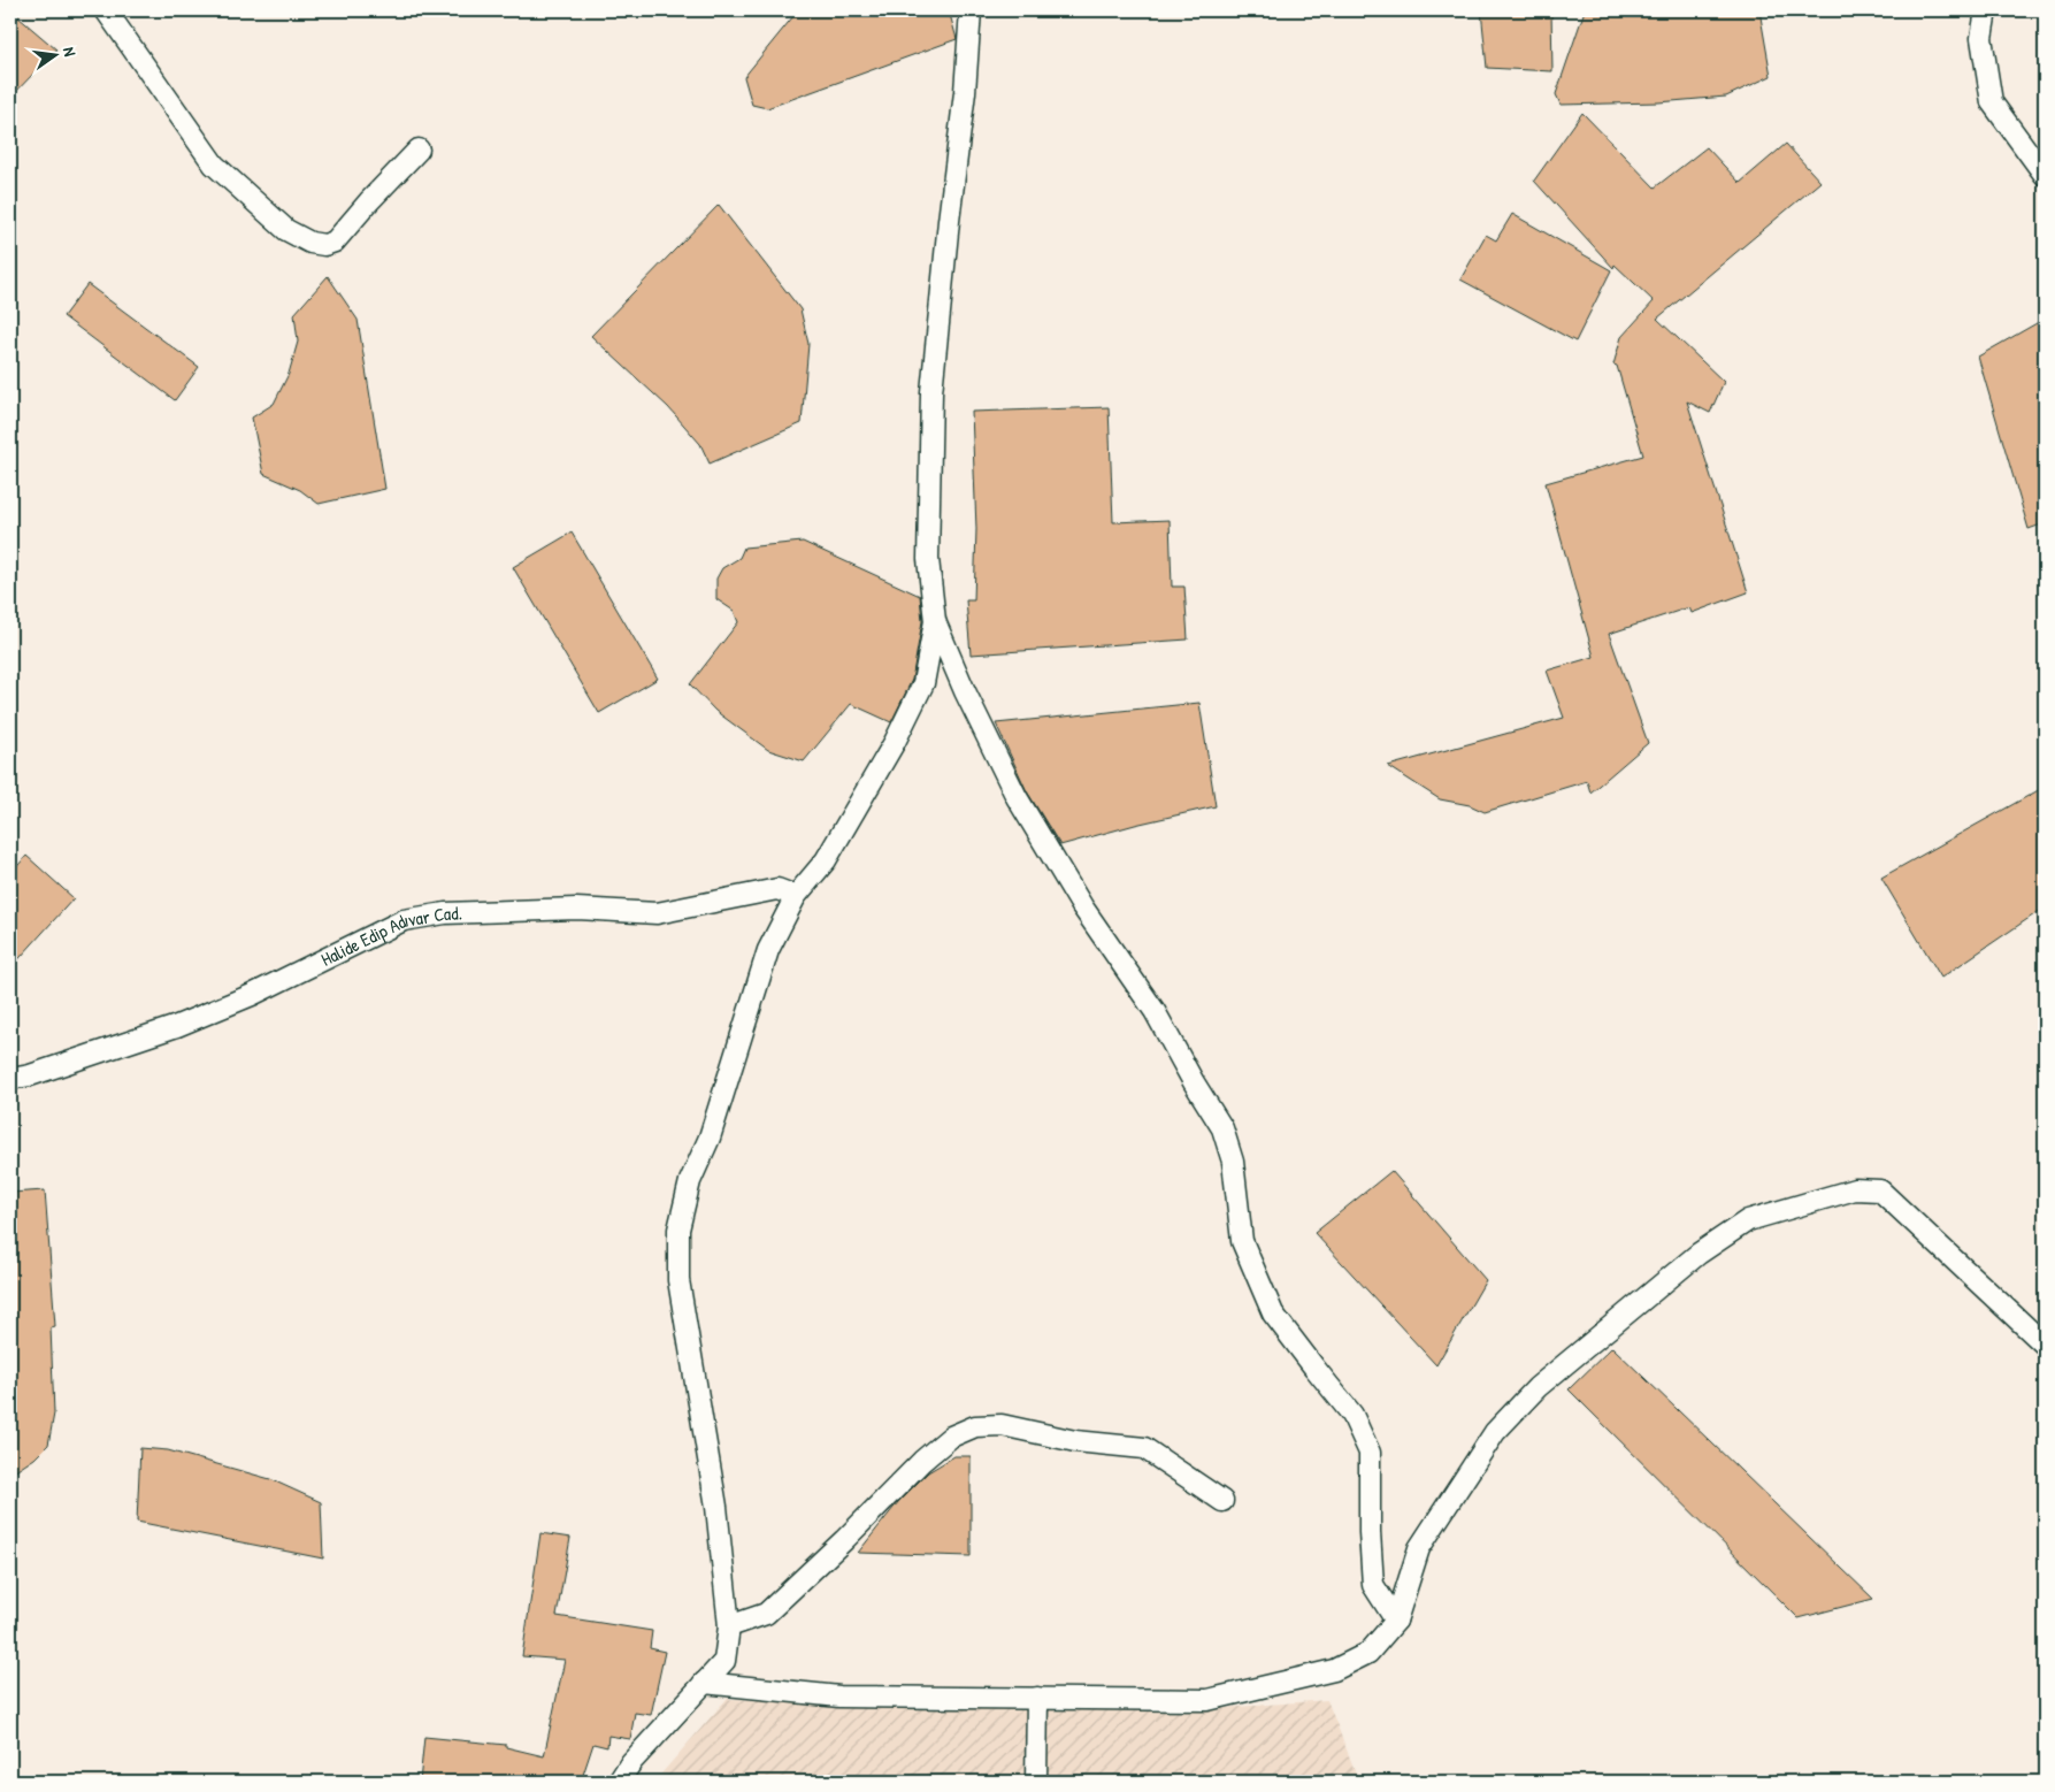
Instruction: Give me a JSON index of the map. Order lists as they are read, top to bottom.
{
  "streets": {
    "street": ["Halide Edip Adıvar Cad."]
  },
  "north": "right"
}
